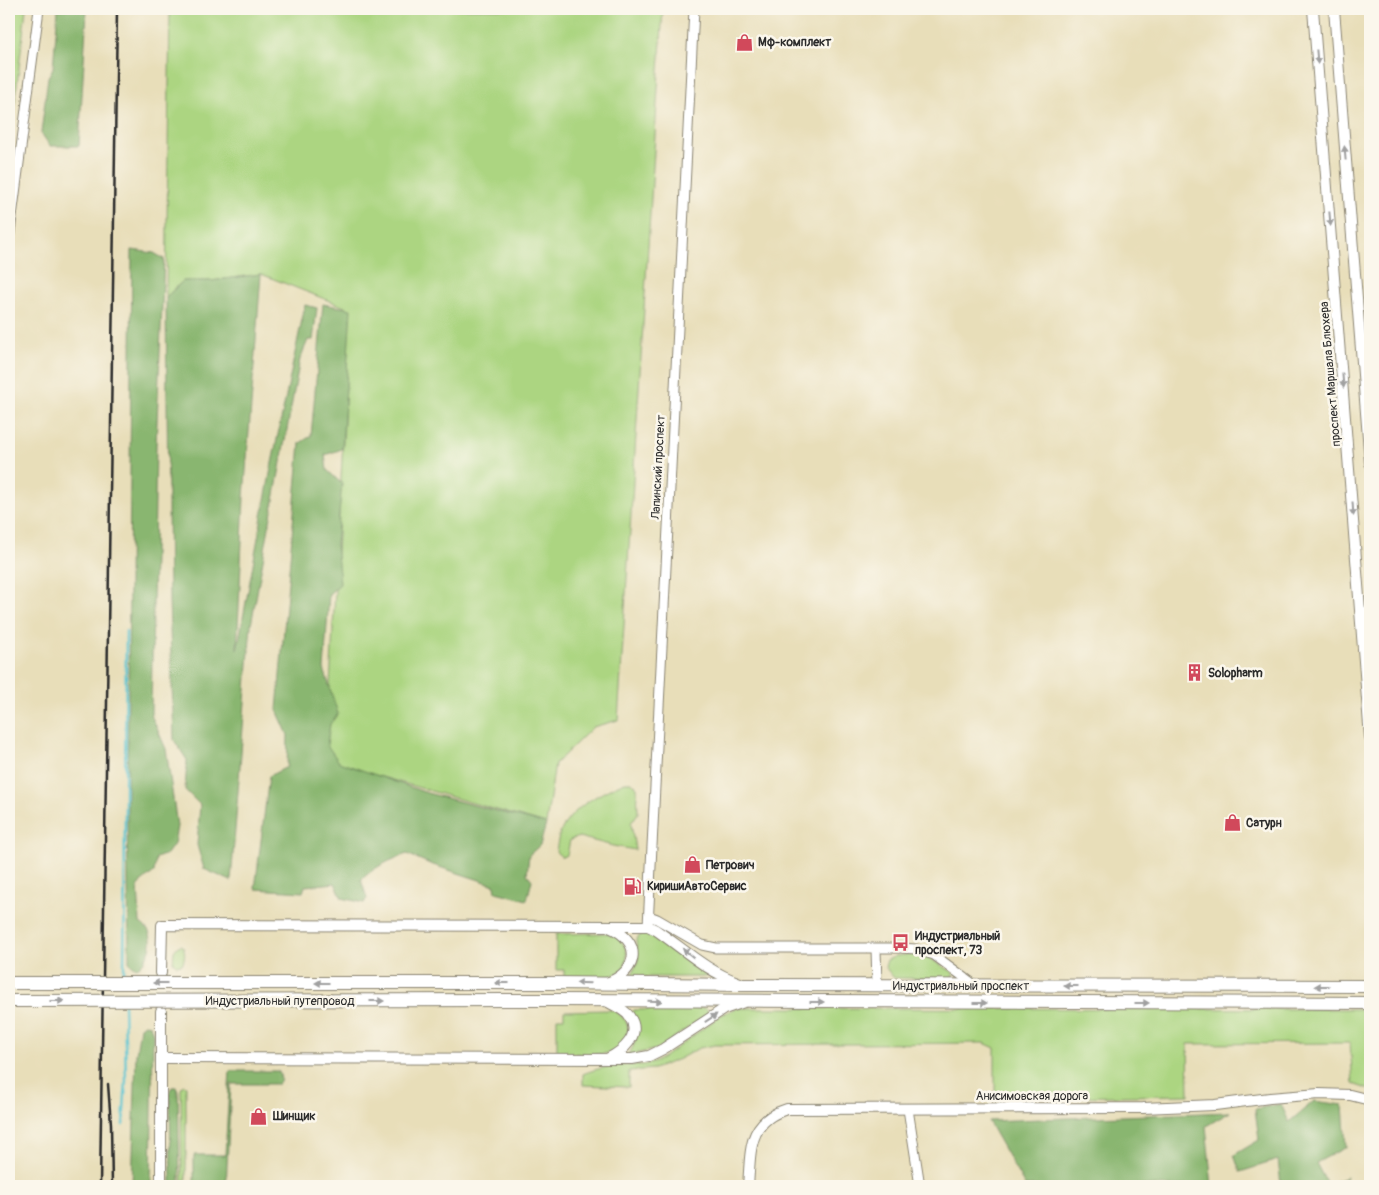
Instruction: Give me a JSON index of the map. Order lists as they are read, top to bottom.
{
  "streets": {
    "main road": ["Индустриальный проспект", "Индустриальный путепровод"],
    "street": ["проспект Маршала Блюхера", "Лапинский проспект", "Анисимовская дорога"]
  },
  "crossings": [
    ["Индустриальный проспект", "Индустриальный путепровод"]
  ],
  "places": {
    "shop": [
      "Мф-комплект",
      "Сатурн",
      "Петрович",
      "Шинщик"
    ],
    "building": ["Solopharm"],
    "fuel station": ["КиришиАвтоСервис"],
    "bus stop": ["Индустриальный проспект, 73"]
  }
}
